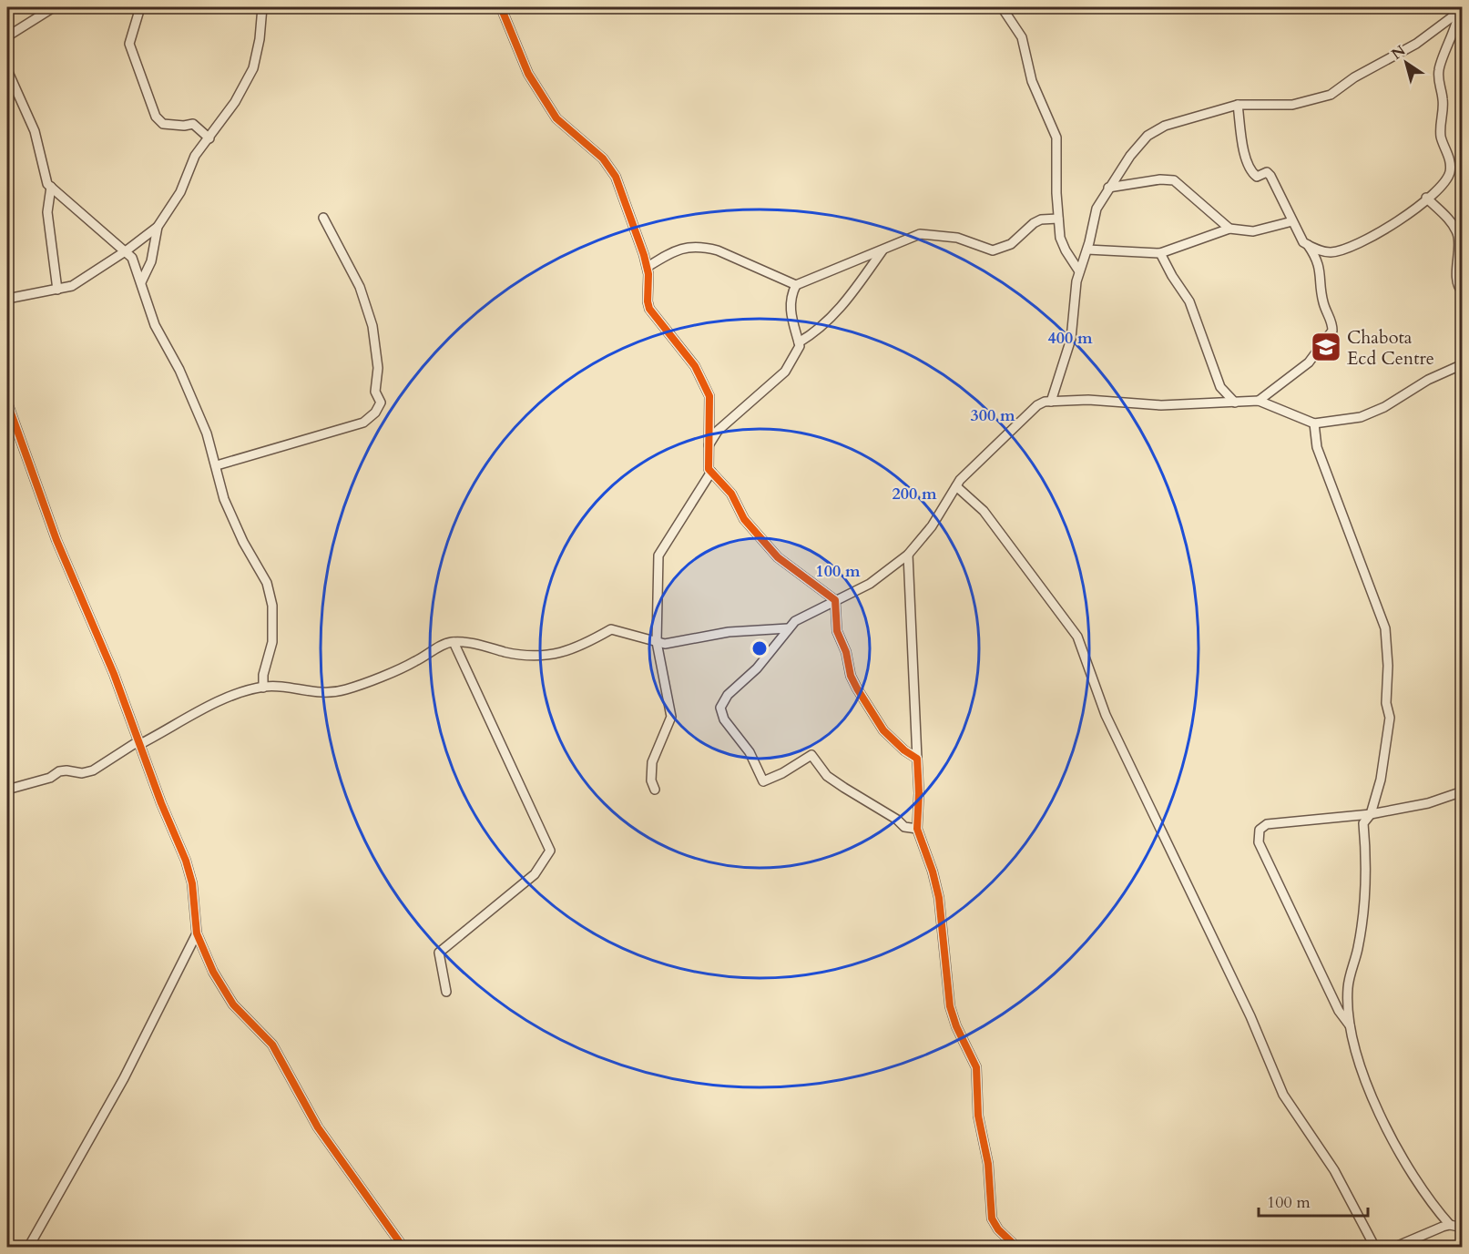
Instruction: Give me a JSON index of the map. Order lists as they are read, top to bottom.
{
  "places": {
    "school or university": ["Chabota Ecd Centre"]
  },
  "scale_bar": "100 m",
  "north": "top left",
  "rings": [
    "400 m",
    "300 m",
    "200 m",
    "100 m"
  ]
}
